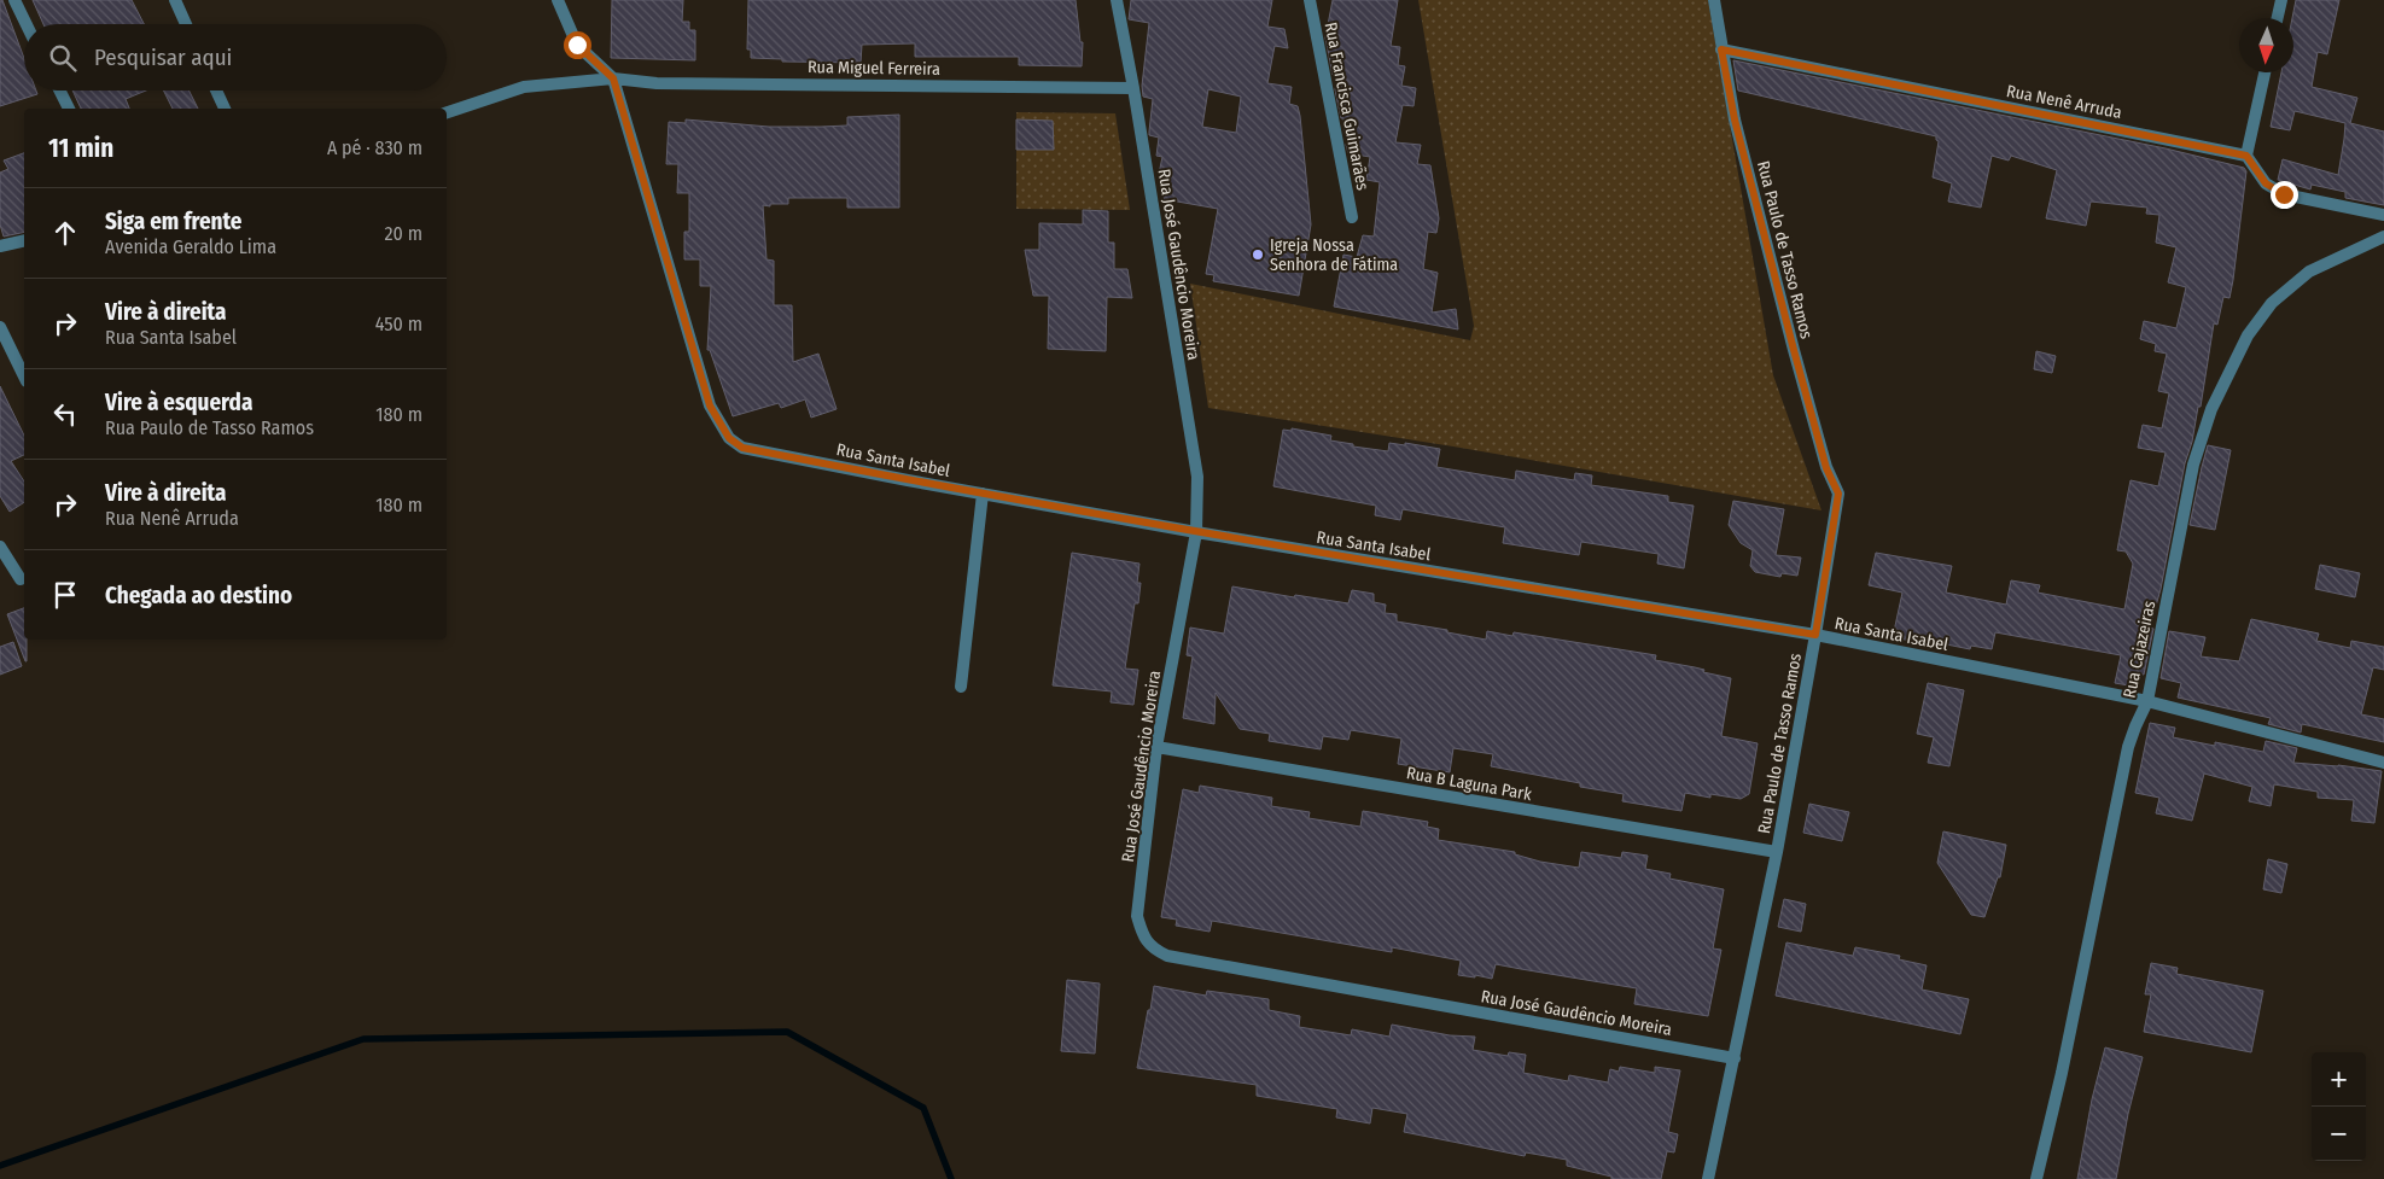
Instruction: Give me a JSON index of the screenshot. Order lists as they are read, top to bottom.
{
  "streets": {
    "street": [
      "Rua Miguel Ferreira",
      "Rua Nenê Arruda",
      "Rua Francisca Guimarães",
      "Rua Paulo de Tasso Ramos",
      "Rua José Gaudêncio Moreira",
      "Rua Santa Isabel",
      "Rua Cajazeiras",
      "Rua B Laguna Park"
    ]
  },
  "crossings": [
    ["Rua Miguel Ferreira", "Rua José Gaudêncio Moreira"],
    ["Rua Miguel Ferreira", "Rua Santa Isabel"],
    ["Rua Nenê Arruda", "Rua Paulo de Tasso Ramos"],
    ["Rua Paulo de Tasso Ramos", "Rua José Gaudêncio Moreira"],
    ["Rua Paulo de Tasso Ramos", "Rua Santa Isabel"],
    ["Rua Paulo de Tasso Ramos", "Rua B Laguna Park"],
    ["Rua José Gaudêncio Moreira", "Rua Santa Isabel"],
    ["Rua José Gaudêncio Moreira", "Rua B Laguna Park"],
    ["Rua Santa Isabel", "Rua Cajazeiras"]
  ],
  "places": ["Igreja Nossa Senhora de Fátima"],
  "north": "bottom",
  "page": {
    "search": "Pesquisar aqui",
    "heading": ["11 min", "A pé · 830 m"],
    "list": [
      ["Siga em frente", "Avenida Geraldo Lima", "20 m"],
      ["Vire à direita", "Rua Santa Isabel", "450 m"],
      ["Vire à esquerda", "Rua Paulo de Tasso Ramos", "180 m"],
      ["Vire à direita", "Rua Nenê Arruda", "180 m"],
      "Chegada ao destino"
    ],
    "map_buttons": ["+", "−"]
  }
}
